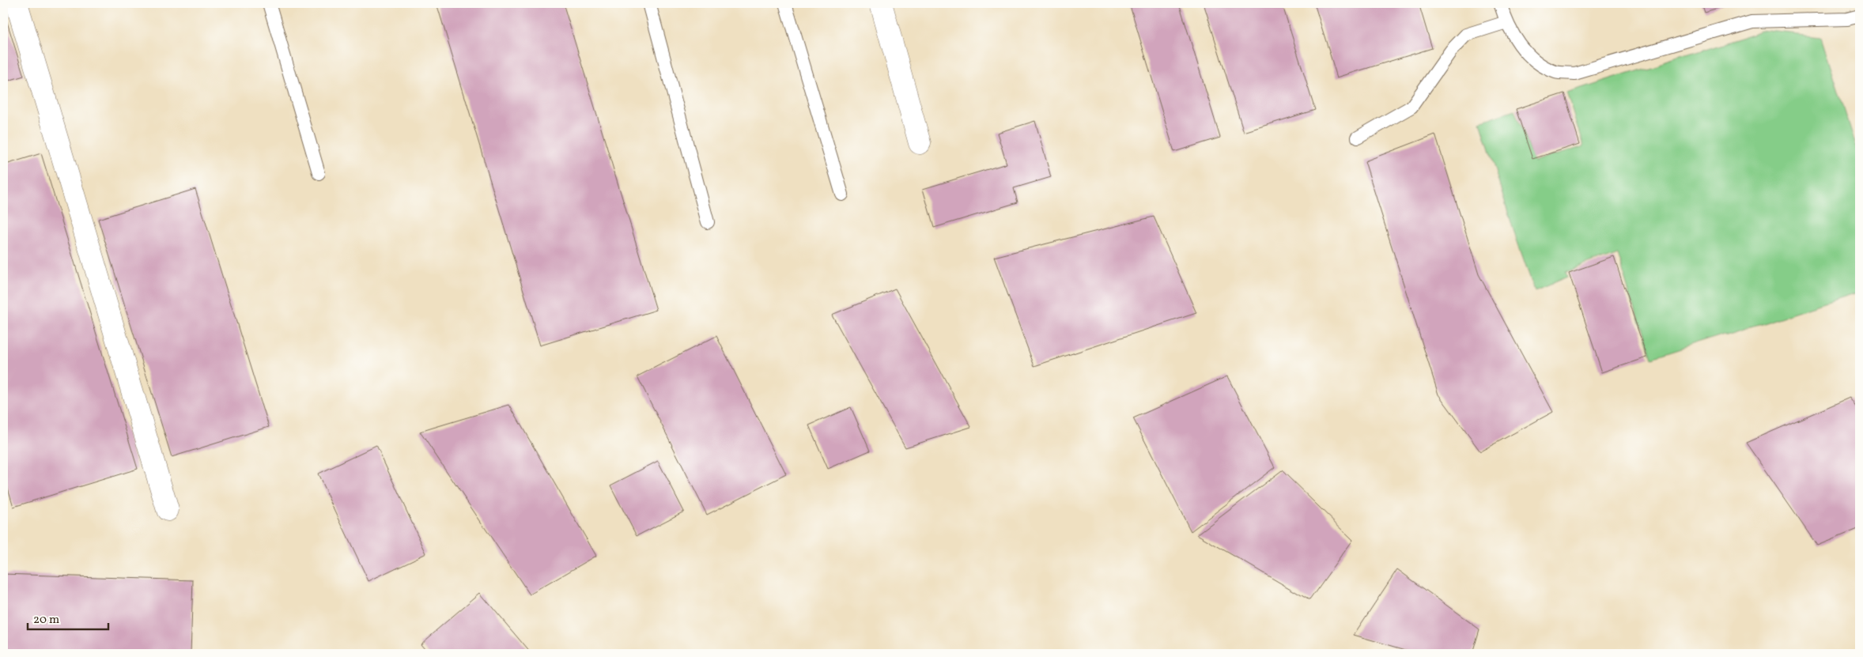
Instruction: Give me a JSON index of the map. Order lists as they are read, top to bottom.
{
  "scale_bar": "20 m"
}
